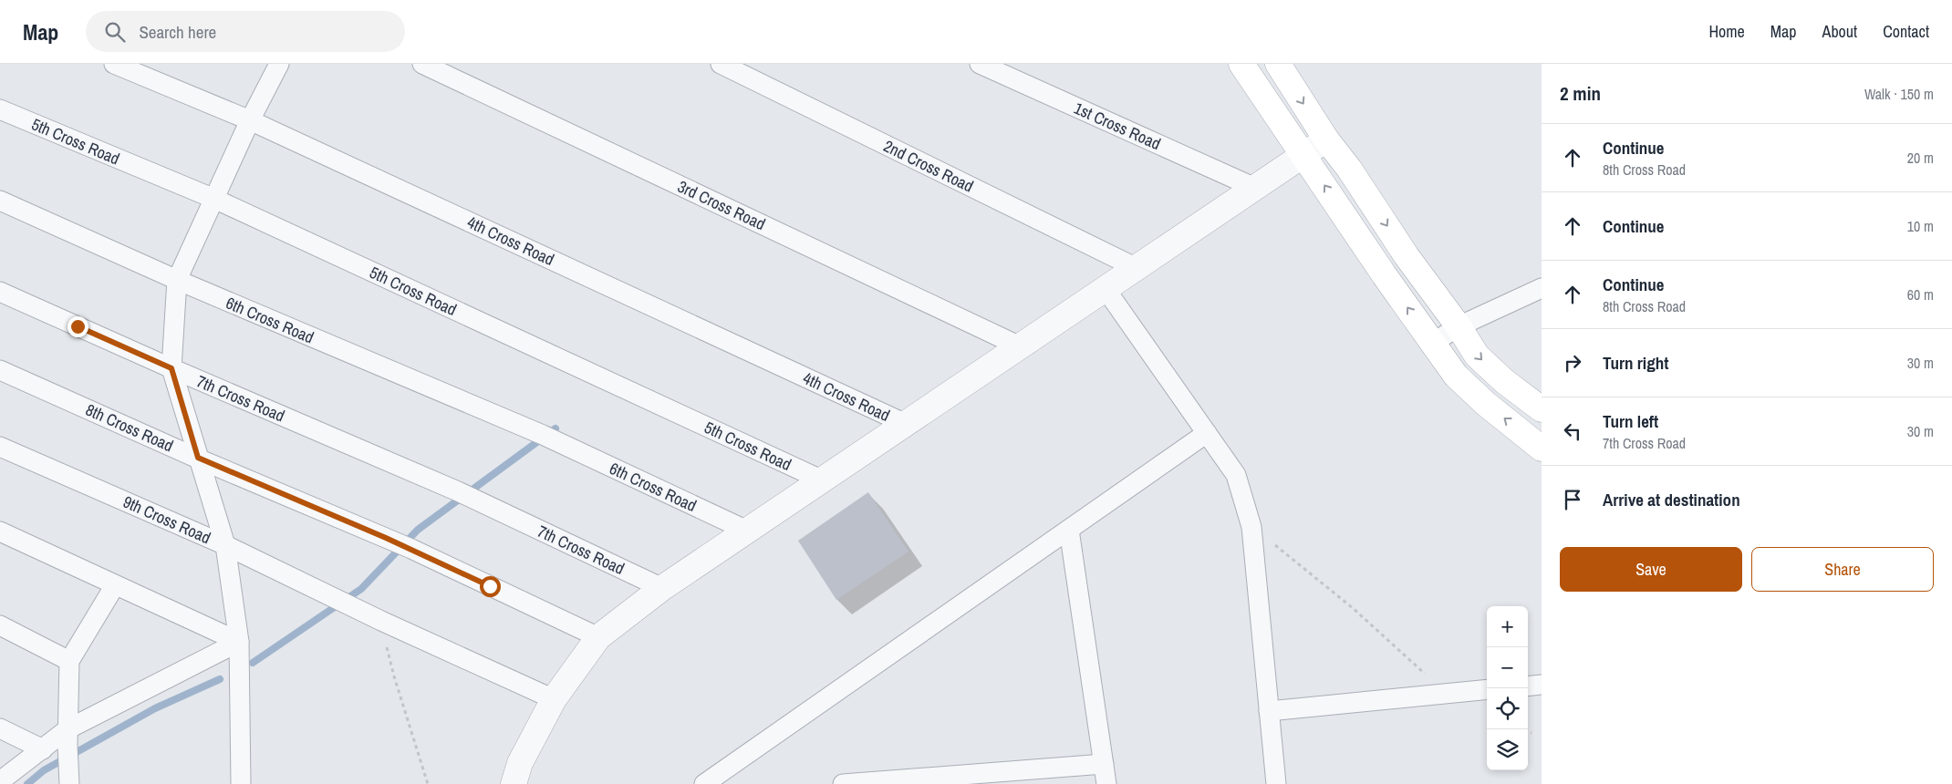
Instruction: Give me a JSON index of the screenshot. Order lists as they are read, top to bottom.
{
  "streets": {
    "street": [
      "1st Cross Road",
      "5th Cross Road",
      "2nd Cross Road",
      "3rd Cross Road",
      "4th Cross Road",
      "6th Cross Road",
      "7th Cross Road",
      "8th Cross Road",
      "9th Cross Road"
    ]
  },
  "page": {
    "header": "Map",
    "search": "Search here",
    "nav": [
      "Home",
      "Map",
      "About",
      "Contact"
    ],
    "heading": ["2 min", "Walk · 150 m"],
    "list": [
      ["Continue", "8th Cross Road", "20 m"],
      ["Continue", "10 m"],
      ["Continue", "8th Cross Road", "60 m"],
      ["Turn right", "30 m"],
      ["Turn left", "7th Cross Road", "30 m"],
      "Arrive at destination"
    ],
    "buttons": ["Save", "Share"],
    "map_buttons": ["+", "−"]
  }
}
